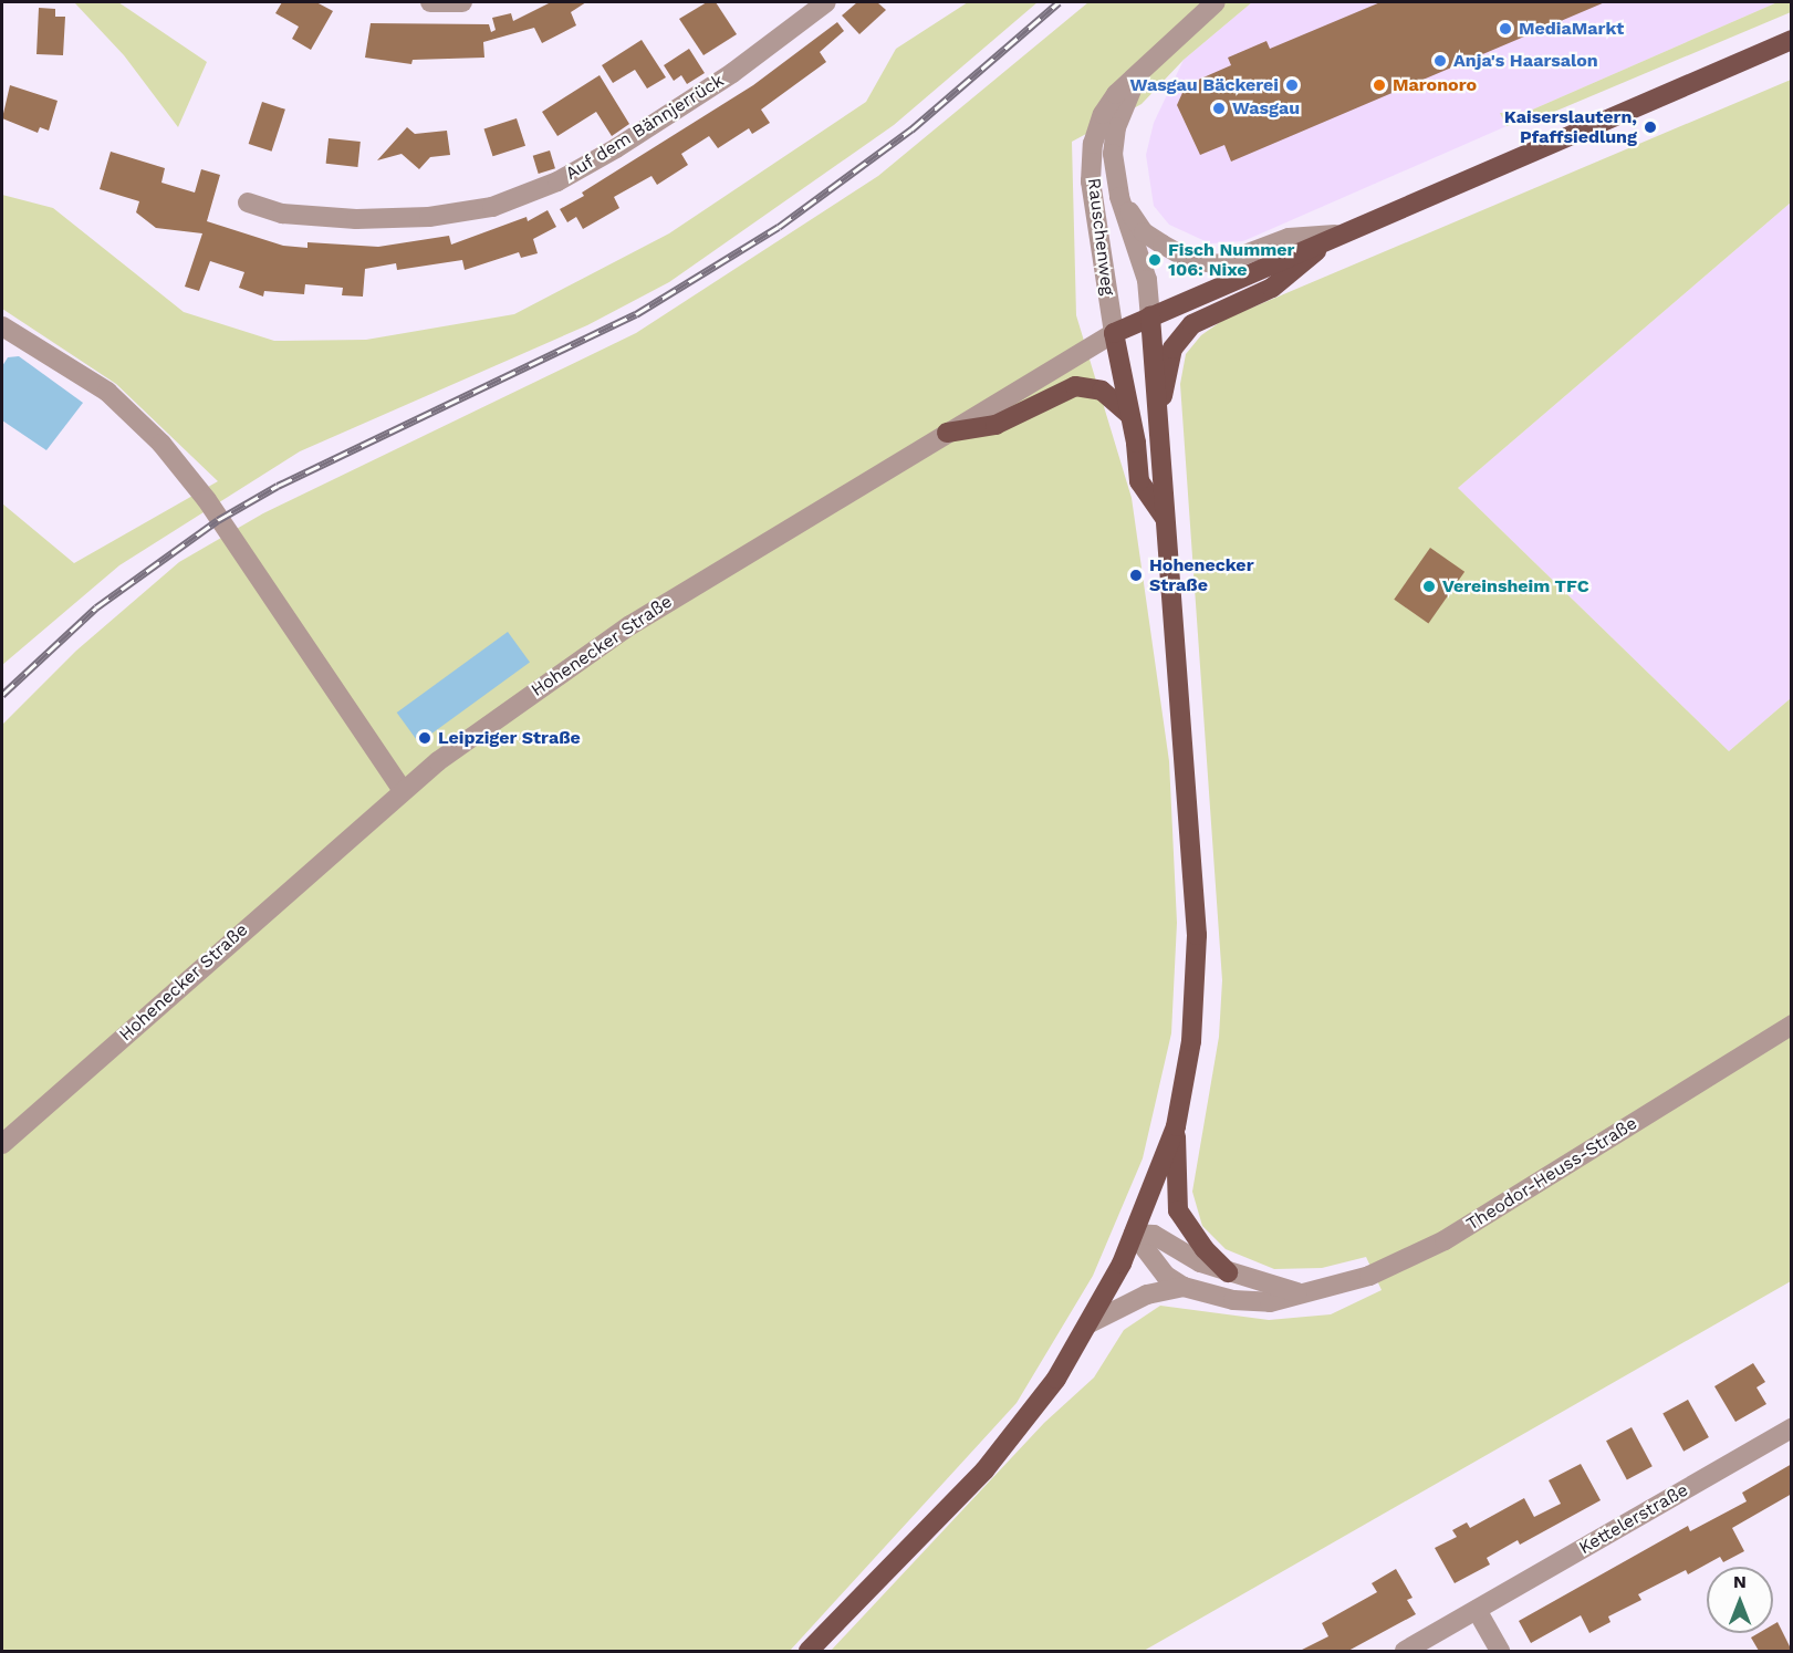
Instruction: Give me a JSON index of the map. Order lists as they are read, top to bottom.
{
  "streets": {
    "main road": ["Hohenecker Straße"],
    "street": [
      "Auf dem Bännjerrück",
      "Rauschenweg",
      "Theodor-Heuss-Straße",
      "Kettelerstraße"
    ]
  },
  "crossings": [
    ["Rauschenweg", "Hohenecker Straße"]
  ],
  "places": [
    "MediaMarkt",
    "Anja's Haarsalon",
    "Wasgau Bäckerei",
    "Maronoro",
    "Wasgau",
    "Kaiserslautern, Pfaffsiedlung",
    "Fisch Nummer 106: Nixe",
    "Hohenecker Straße",
    "Vereinsheim TFC",
    "Leipziger Straße"
  ],
  "north": "top"
}
